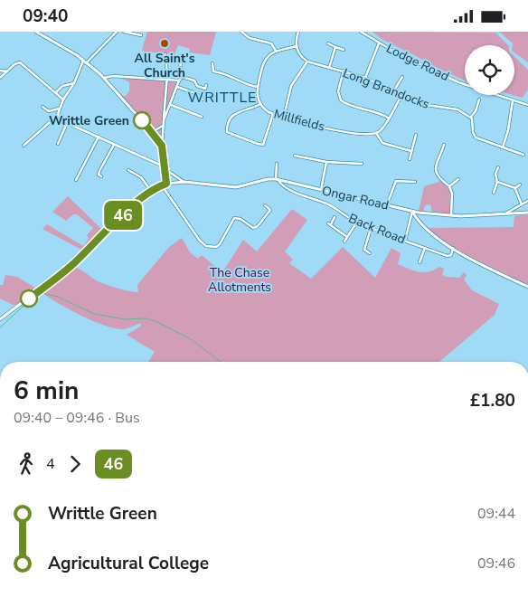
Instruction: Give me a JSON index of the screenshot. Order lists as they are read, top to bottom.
{
  "streets": {
    "street": [
      "Lodge Road",
      "Long Brandocks",
      "Millfields",
      "Ongar Road",
      "Back Road"
    ]
  },
  "crossings": [
    ["Ongar Road", "Back Road"]
  ],
  "districts": ["WRITTLE"],
  "parks": ["The Chase Allotments"],
  "places": ["All Saint's Church", "Writtle Green"],
  "lines": ["bus line 46"],
  "page": {
    "status": "09:40",
    "on_map": "46",
    "heading": ["6 min", "09:40 – 09:46 · Bus", "£1.80"],
    "legs": ["4", "46"],
    "list": [
      {
        "name": "Writtle Green",
        "value": "09:44"
      },
      {
        "name": "Agricultural College",
        "value": "09:46"
      }
    ]
  }
}
